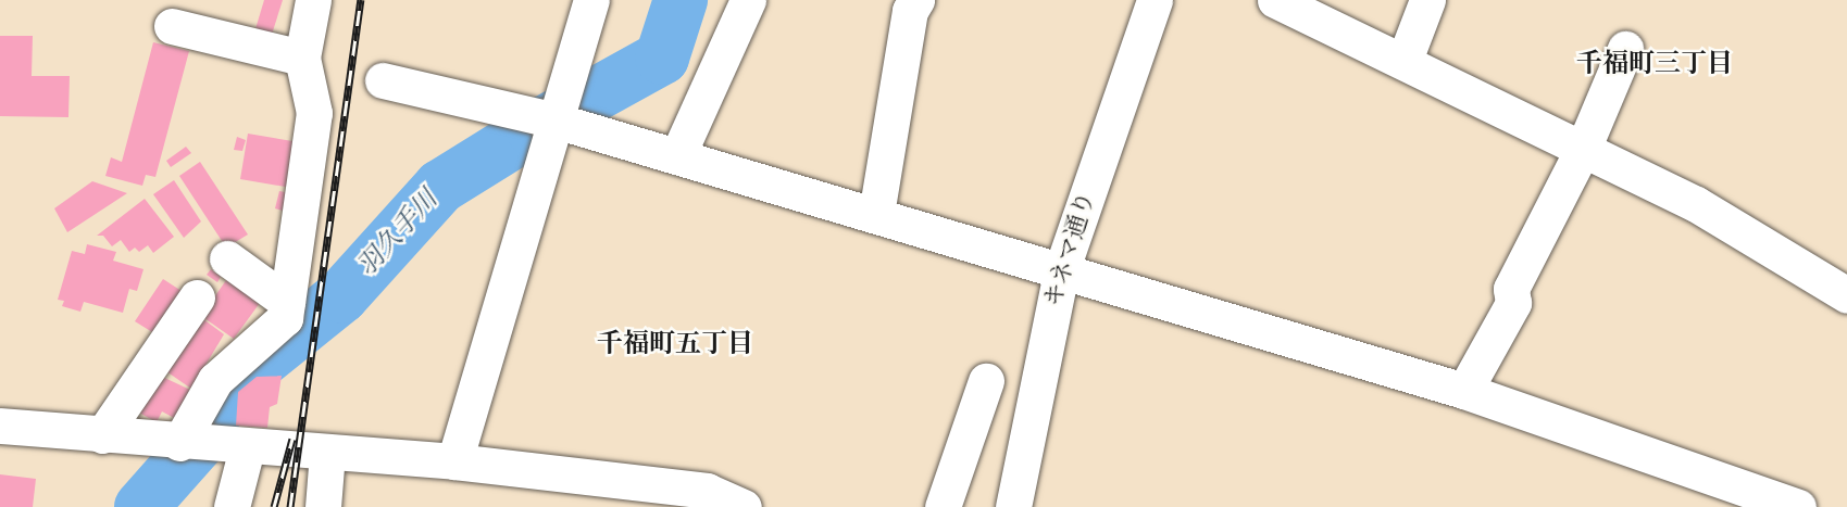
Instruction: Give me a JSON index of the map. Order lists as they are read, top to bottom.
{
  "streets": {
    "street": ["キネマ通り"]
  },
  "districts": ["千福町三丁目", "千福町五丁目"],
  "water": ["羽久手川"]
}
